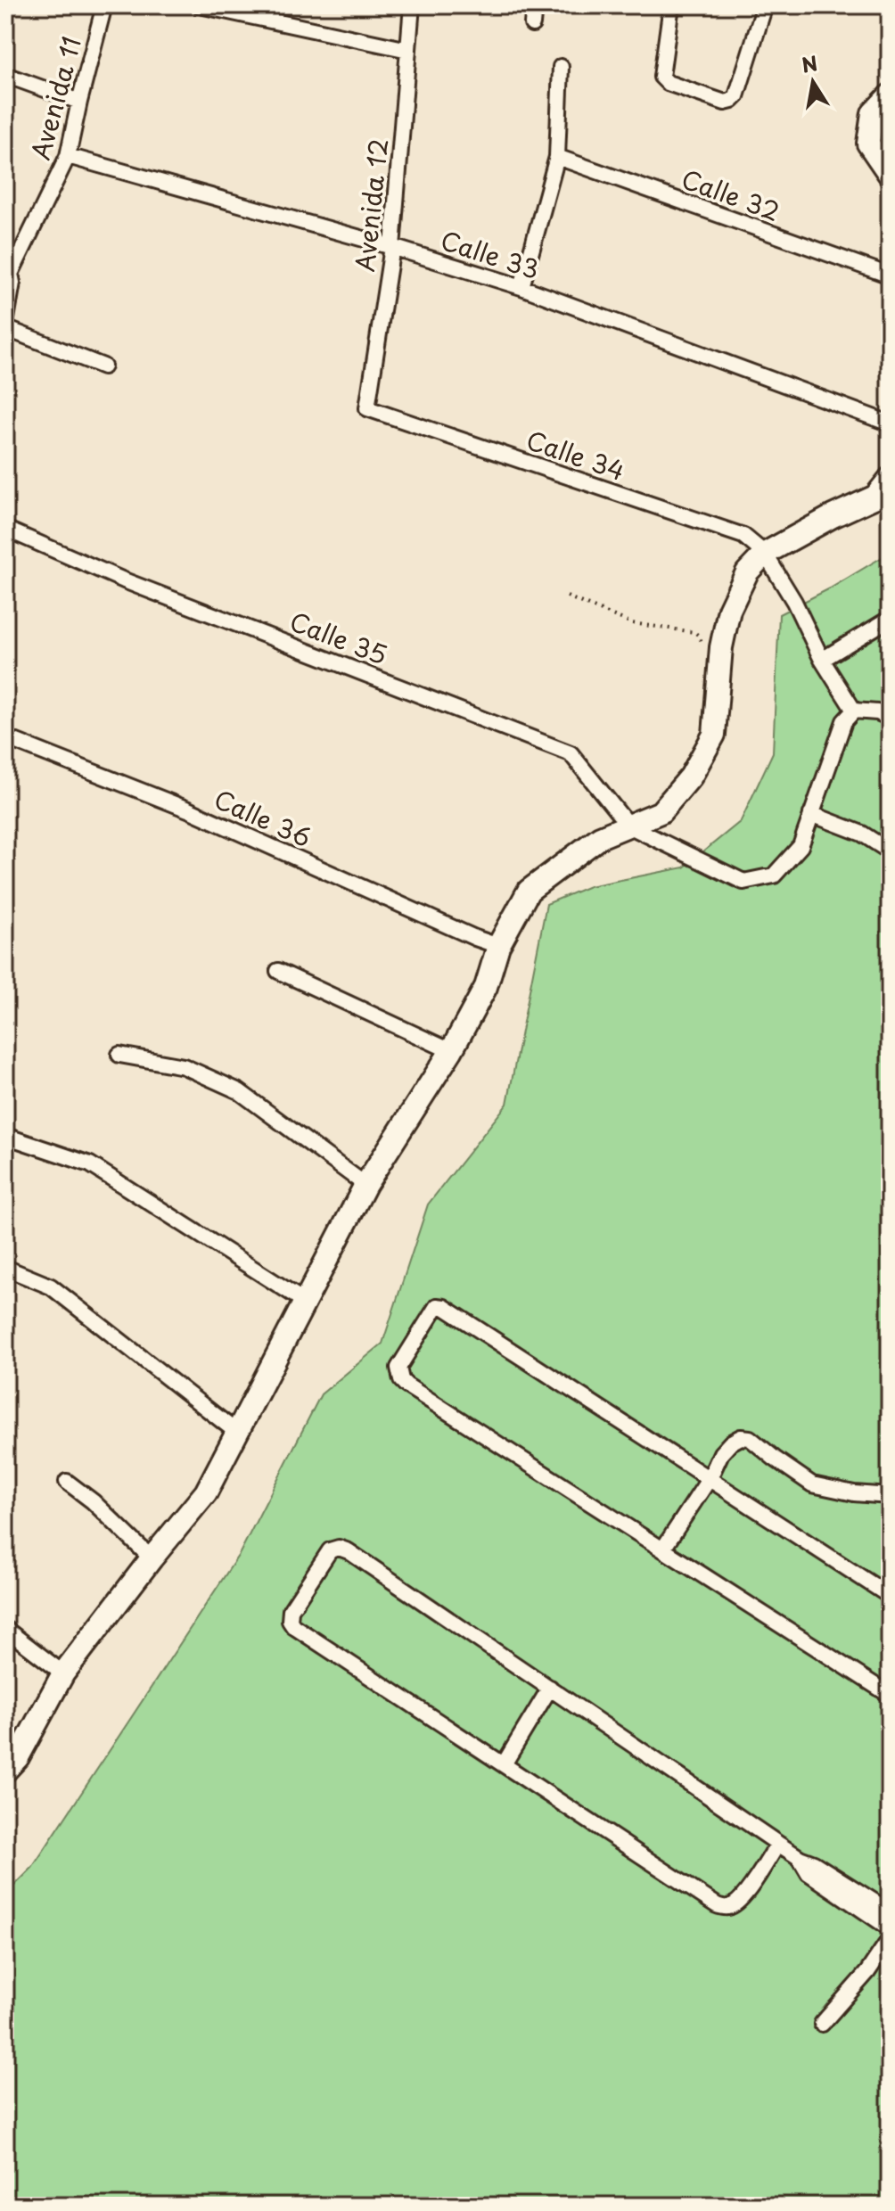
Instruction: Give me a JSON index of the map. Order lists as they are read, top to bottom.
{
  "streets": {
    "street": [
      "Avenida 11",
      "Calle 32",
      "Avenida 12",
      "Calle 33",
      "Calle 34",
      "Calle 35",
      "Calle 36"
    ]
  },
  "crossings": [
    ["Avenida 11", "Calle 33"],
    ["Avenida 12", "Calle 33"],
    ["Avenida 12", "Calle 34"]
  ],
  "north": "top"
}
